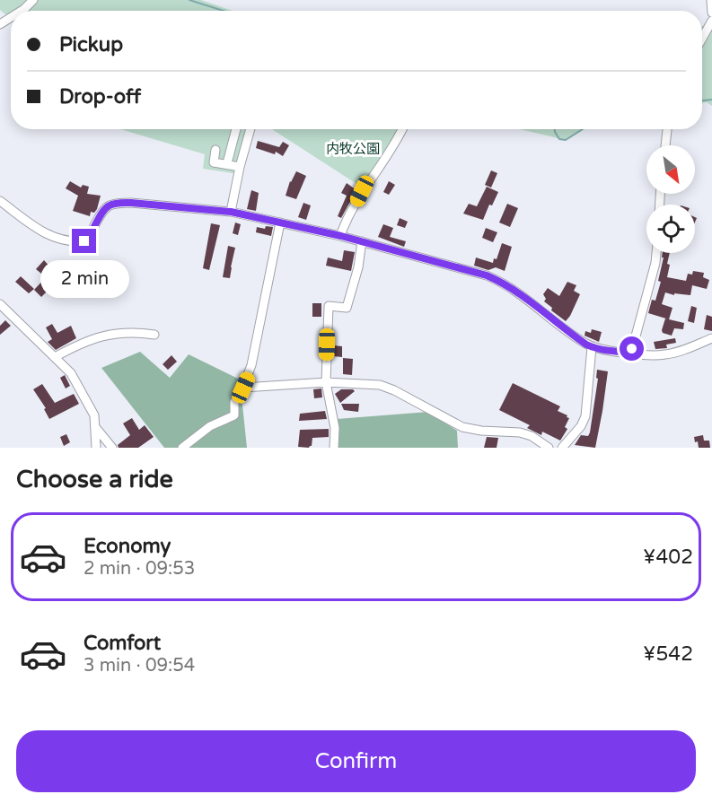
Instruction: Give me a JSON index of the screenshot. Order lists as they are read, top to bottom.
{
  "parks": ["内牧公園"],
  "north": "bottom right",
  "page": {
    "banner": ["Pickup", "Drop-off"],
    "bubble": "2 min",
    "heading": "Choose a ride",
    "list": [
      {
        "name": "Economy",
        "note": "2 min · 09:53",
        "value": "¥402"
      },
      {
        "name": "Comfort",
        "note": "3 min · 09:54",
        "value": "¥542"
      }
    ],
    "buttons": "Confirm"
  }
}
